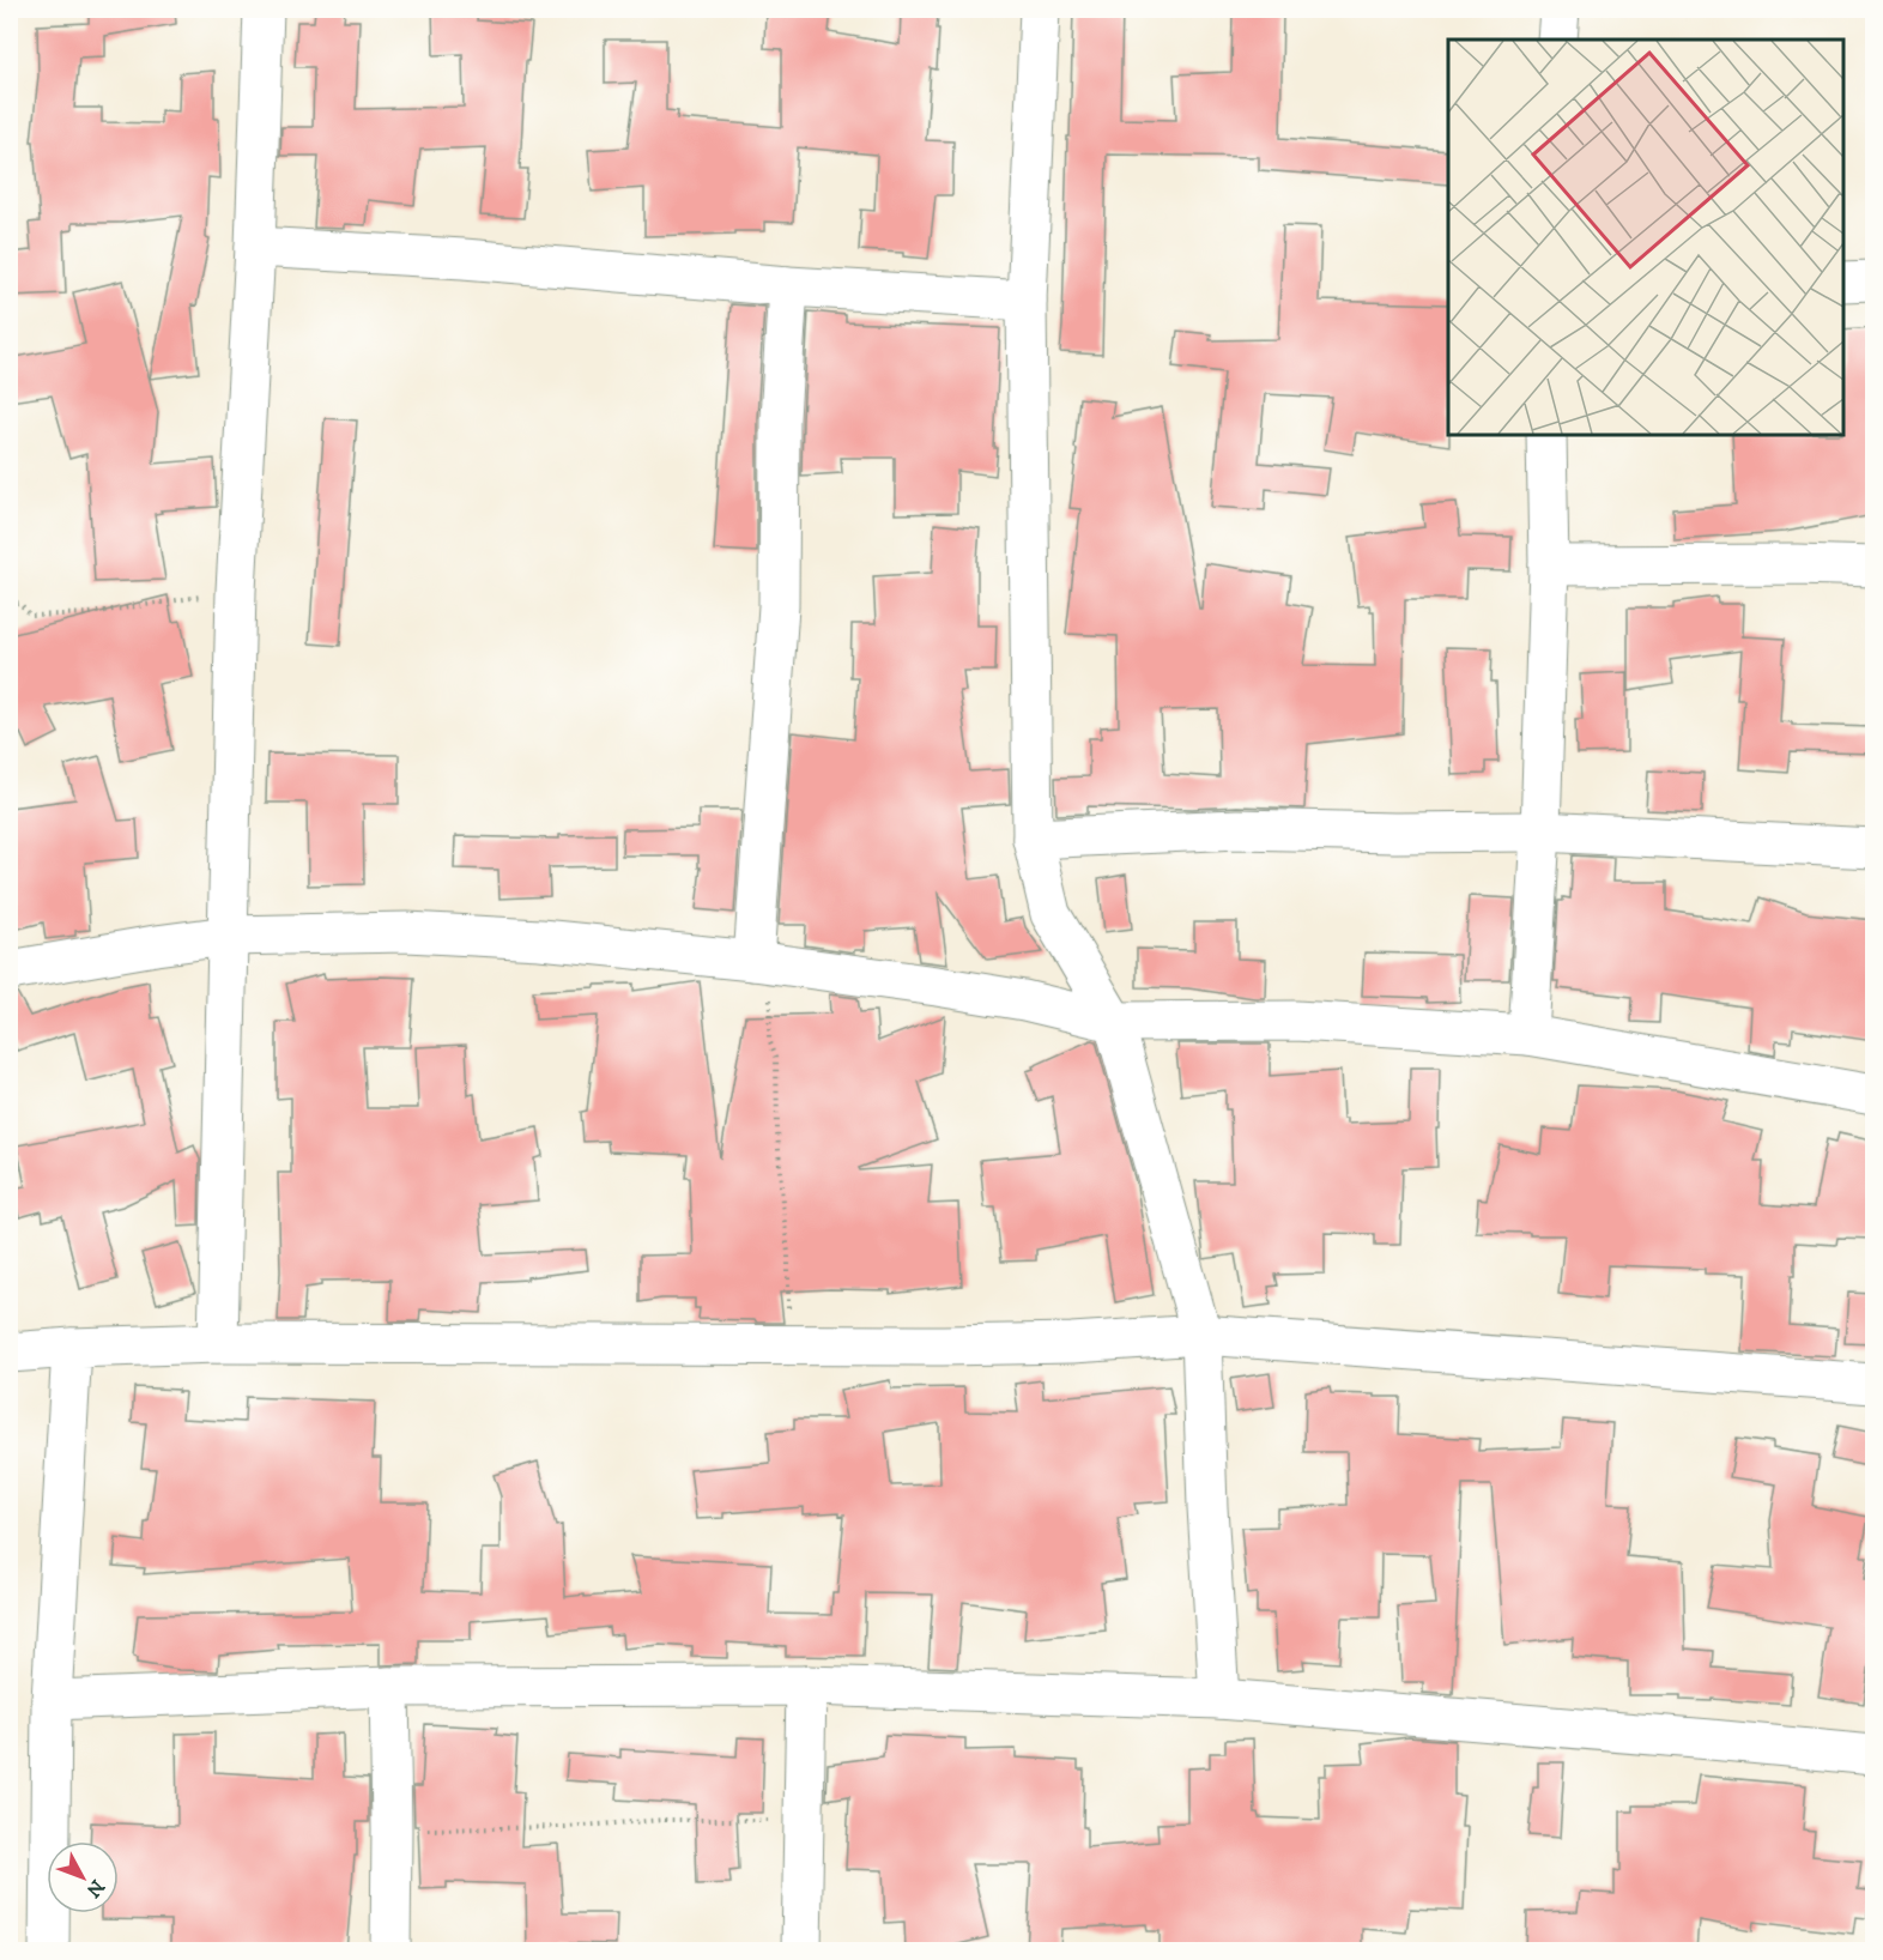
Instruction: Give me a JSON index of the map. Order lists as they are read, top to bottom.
{
  "north": "bottom right"
}
